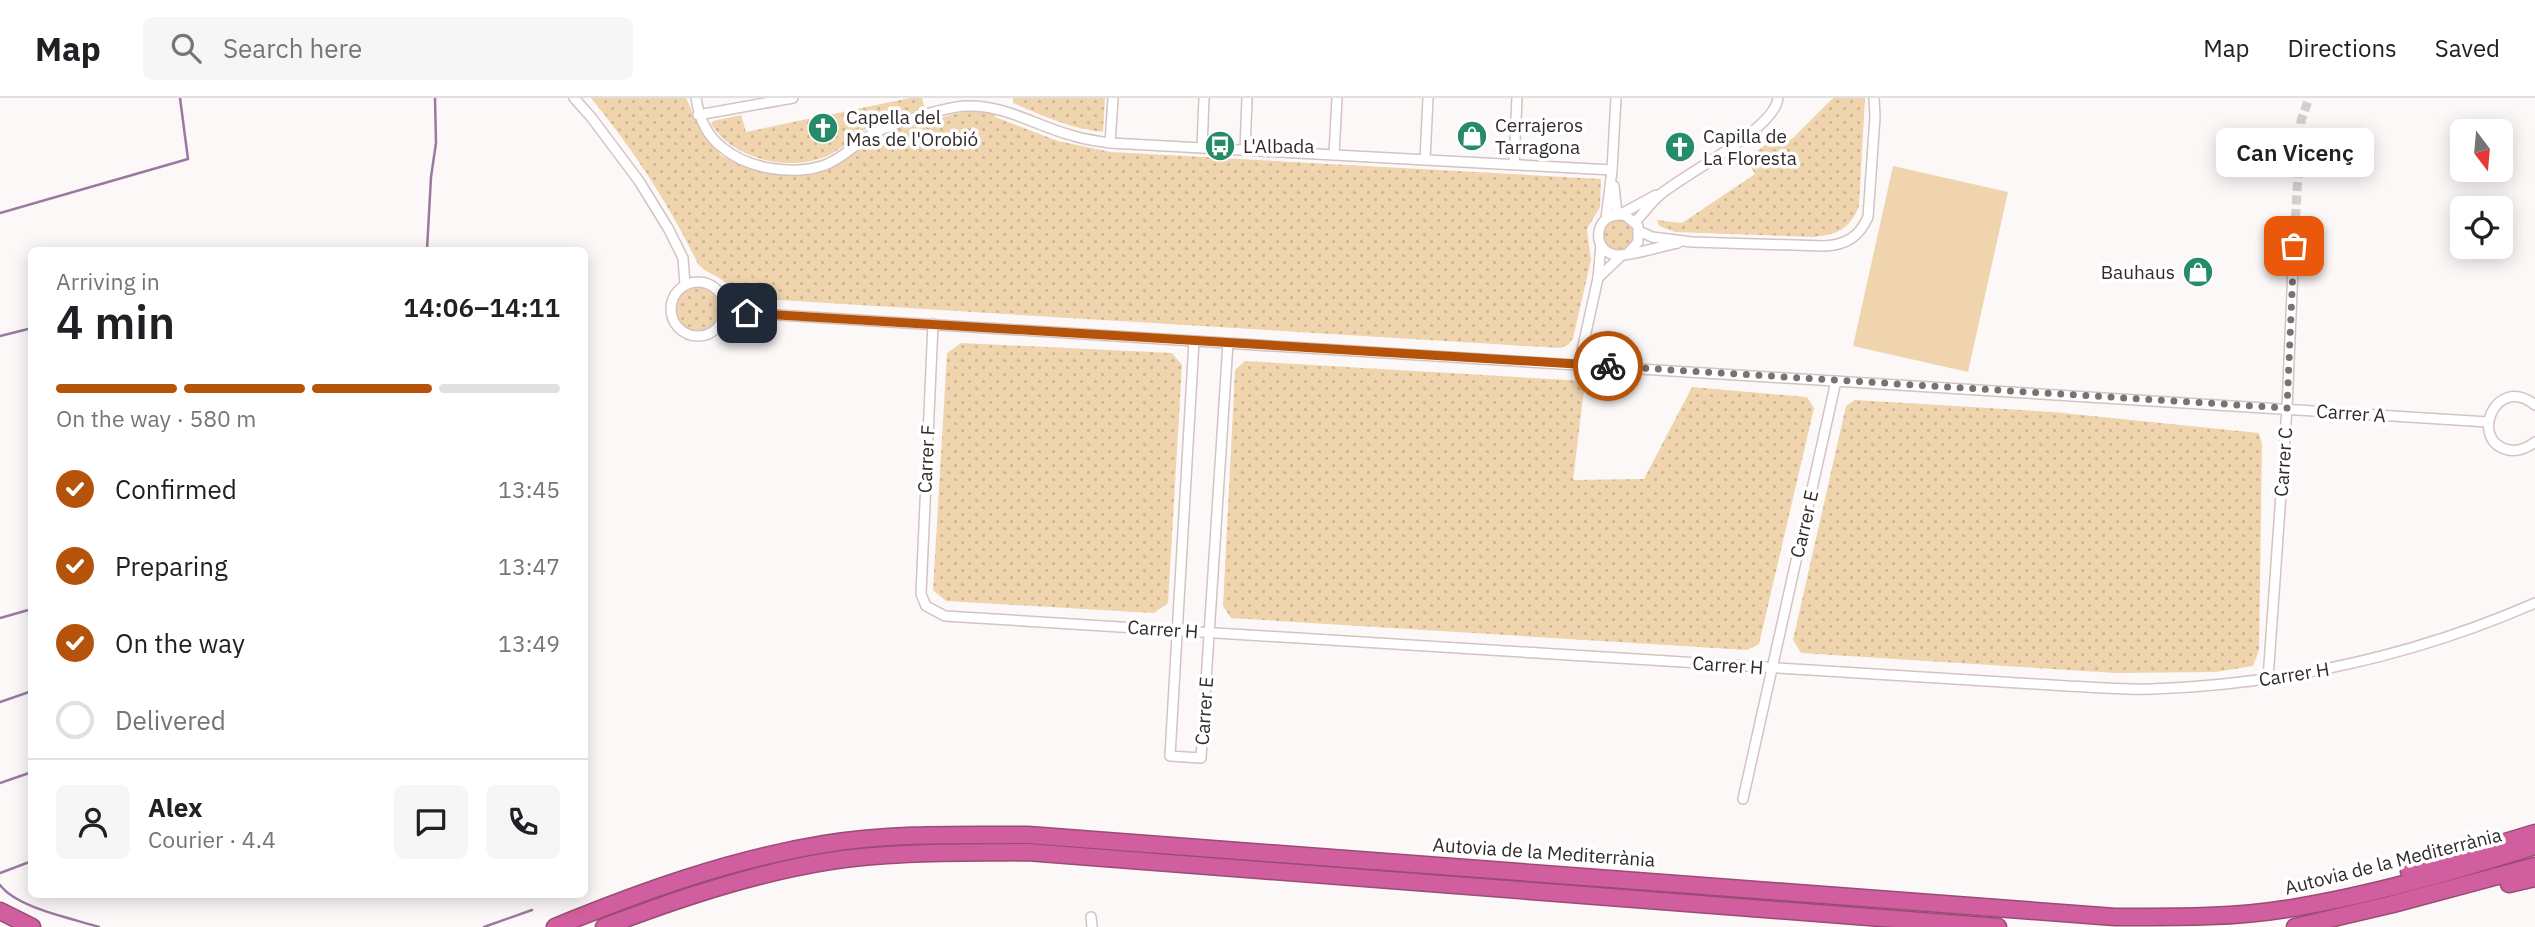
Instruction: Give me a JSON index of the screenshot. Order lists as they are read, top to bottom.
{
  "streets": {
    "highway": ["Autovia de la Mediterrània"],
    "street": [
      "Carrer A",
      "Carrer F",
      "Carrer C",
      "Carrer E",
      "Carrer H"
    ]
  },
  "crossings": [
    ["Carrer A", "Carrer F"],
    ["Carrer A", "Carrer C"],
    ["Carrer A", "Carrer E"],
    ["Carrer F", "Carrer H"],
    ["Carrer C", "Carrer H"],
    ["Carrer E", "Carrer H"]
  ],
  "places": {
    "church": ["Capella del Mas de l'Orobió", "Capilla de La Floresta"],
    "shop": ["Cerrajeros Tarragona", "Bauhaus"],
    "bus stop": ["L'Albada"],
    "other": ["Can Vicenç"]
  },
  "north": "bottom",
  "page": {
    "header": "Map",
    "search": "Search here",
    "nav": ["Map", "Directions", "Saved"],
    "bubble": "Can Vicenç",
    "heading": ["4 min", "Arriving in", "14:06–14:11"],
    "panel": ["Alex", "Courier · 4.4"],
    "bar": "On the way · 580 m",
    "list": [
      ["Confirmed", "13:45"],
      ["Preparing", "13:47"],
      ["On the way", "13:49"],
      "Delivered"
    ]
  }
}
